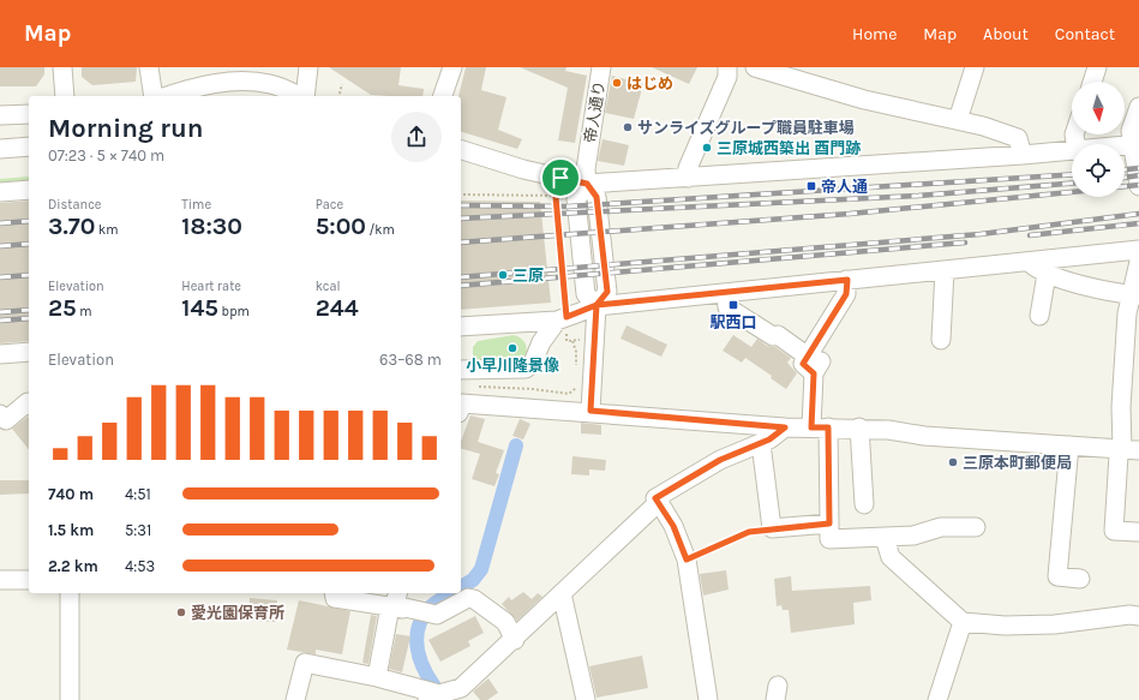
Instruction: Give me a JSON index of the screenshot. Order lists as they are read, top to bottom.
{
  "streets": {
    "street": ["帝人通り"]
  },
  "places": {
    "other": [
      "はじめ",
      "サンライズグループ職員駐車場",
      "三原城西築出 酉門跡",
      "三原",
      "小早川隆景像",
      "三原本町郵便局",
      "愛光園保育所"
    ],
    "transit": ["帝人通", "駅西口"]
  },
  "north": "bottom",
  "page": {
    "header": "Map",
    "nav": [
      "Home",
      "Map",
      "About",
      "Contact"
    ],
    "heading": ["Morning run", "07:23 · 5 × 740 m"],
    "stats": [
      ["Distance", "3.70 km"],
      ["Time", "18:30"],
      ["Pace", "5:00 /km"],
      ["Elevation", "25 m"],
      ["Heart rate", "145 bpm"],
      ["kcal", "244"]
    ],
    "chart": ["Elevation", "63–68 m"],
    "list": [
      {
        "name": "740 m",
        "note": "4:51"
      },
      {
        "name": "1.5 km",
        "note": "5:31"
      },
      {
        "name": "2.2 km",
        "note": "4:53"
      }
    ]
  }
}
